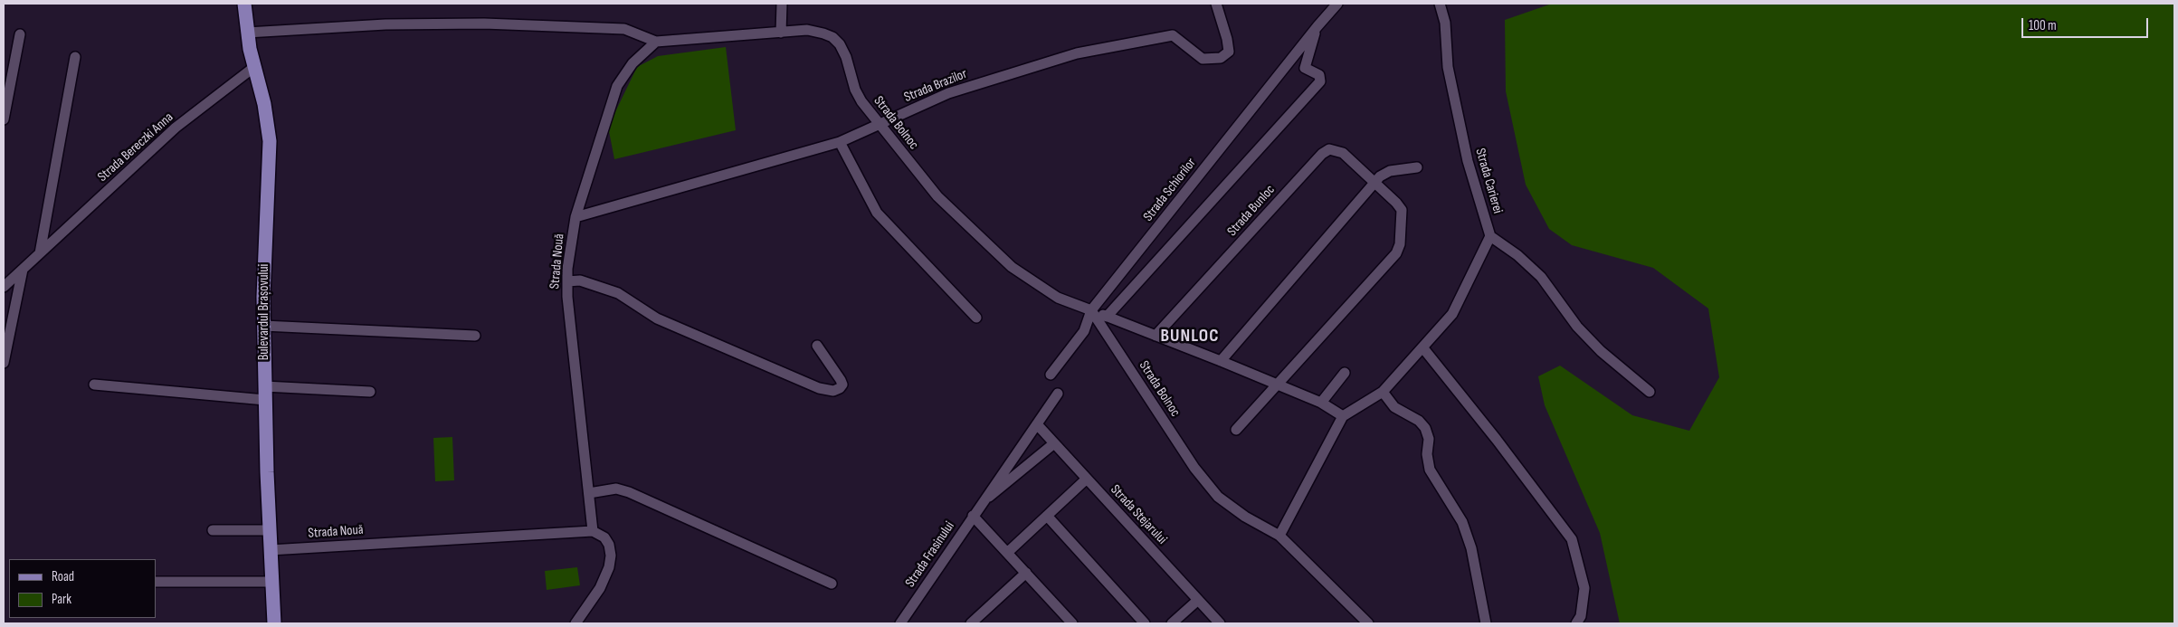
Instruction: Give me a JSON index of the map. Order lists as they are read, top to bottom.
{
  "streets": {
    "main road": ["Bulevardul Brașovului"],
    "street": [
      "Strada Brazilor",
      "Strada Bolnoc",
      "Strada Bereczki Anna",
      "Strada Carierei",
      "Strada Schiorilor",
      "Strada Bunloc",
      "Strada Nouă",
      "Strada Stejarului",
      "Strada Frasinului"
    ]
  },
  "crossings": [
    ["Strada Brazilor", "Strada Bolnoc"],
    ["Strada Brazilor", "Strada Nouă"],
    ["Strada Bolnoc", "Strada Schiorilor"],
    ["Strada Bolnoc", "Strada Nouă"],
    ["Strada Bolnoc", "Bulevardul Brașovului"],
    ["Strada Bereczki Anna", "Bulevardul Brașovului"],
    ["Strada Nouă", "Bulevardul Brașovului"],
    ["Strada Stejarului", "Strada Frasinului"]
  ],
  "districts": ["BUNLOC"],
  "legend": ["Road", "Park"],
  "scale_bar": "100 m"
}
